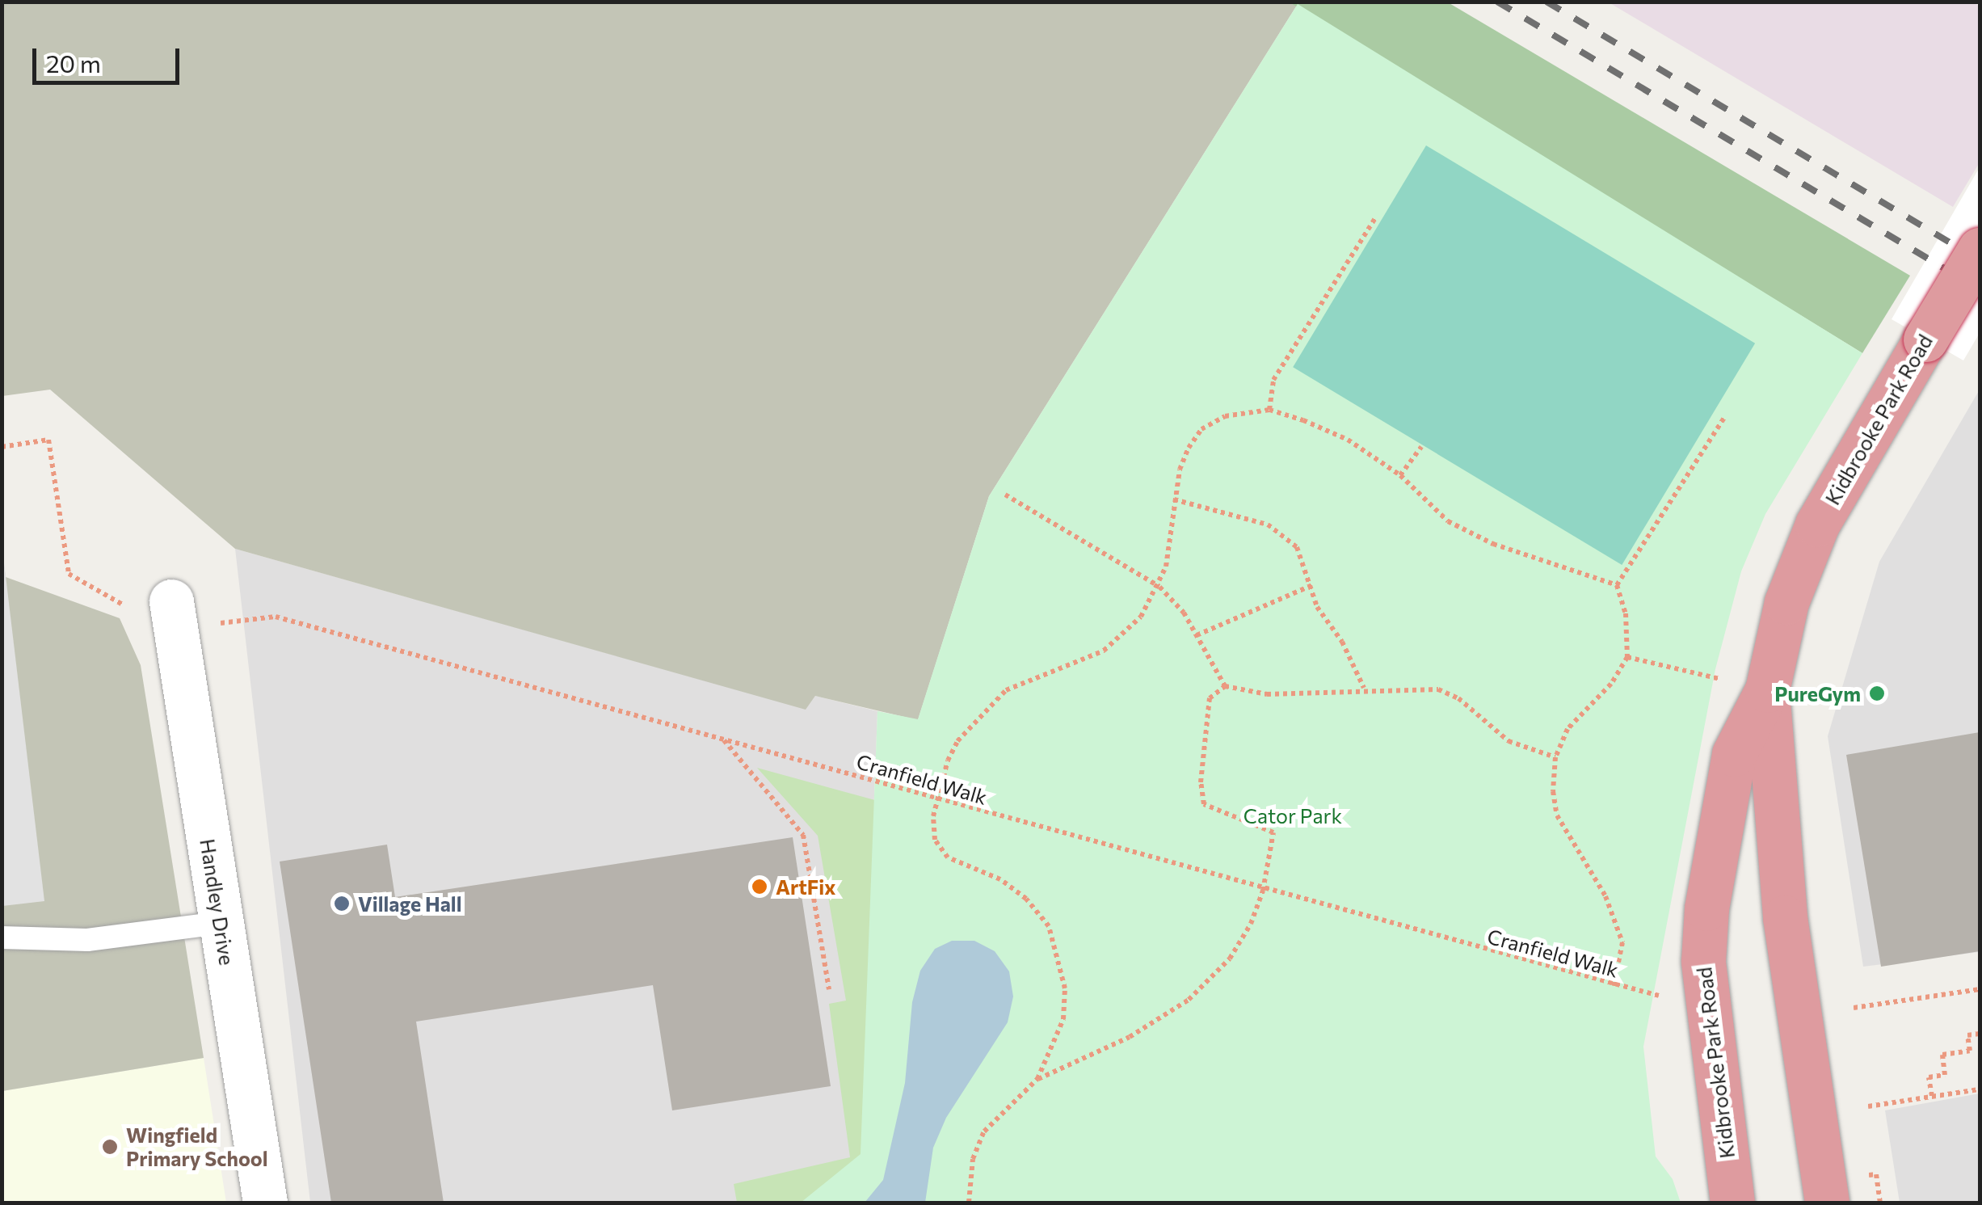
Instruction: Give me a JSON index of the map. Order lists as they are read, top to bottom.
{
  "streets": {
    "highway": ["Kidbrooke Park Road"],
    "street": ["Handley Drive"],
    "path": ["Cranfield Walk"]
  },
  "crossings": [
    ["Cranfield Walk", "Handley Drive"]
  ],
  "parks": ["Cator Park"],
  "places": [
    "PureGym",
    "ArtFix",
    "Village Hall",
    "Wingfield Primary School"
  ],
  "scale_bar": "20 m"
}
